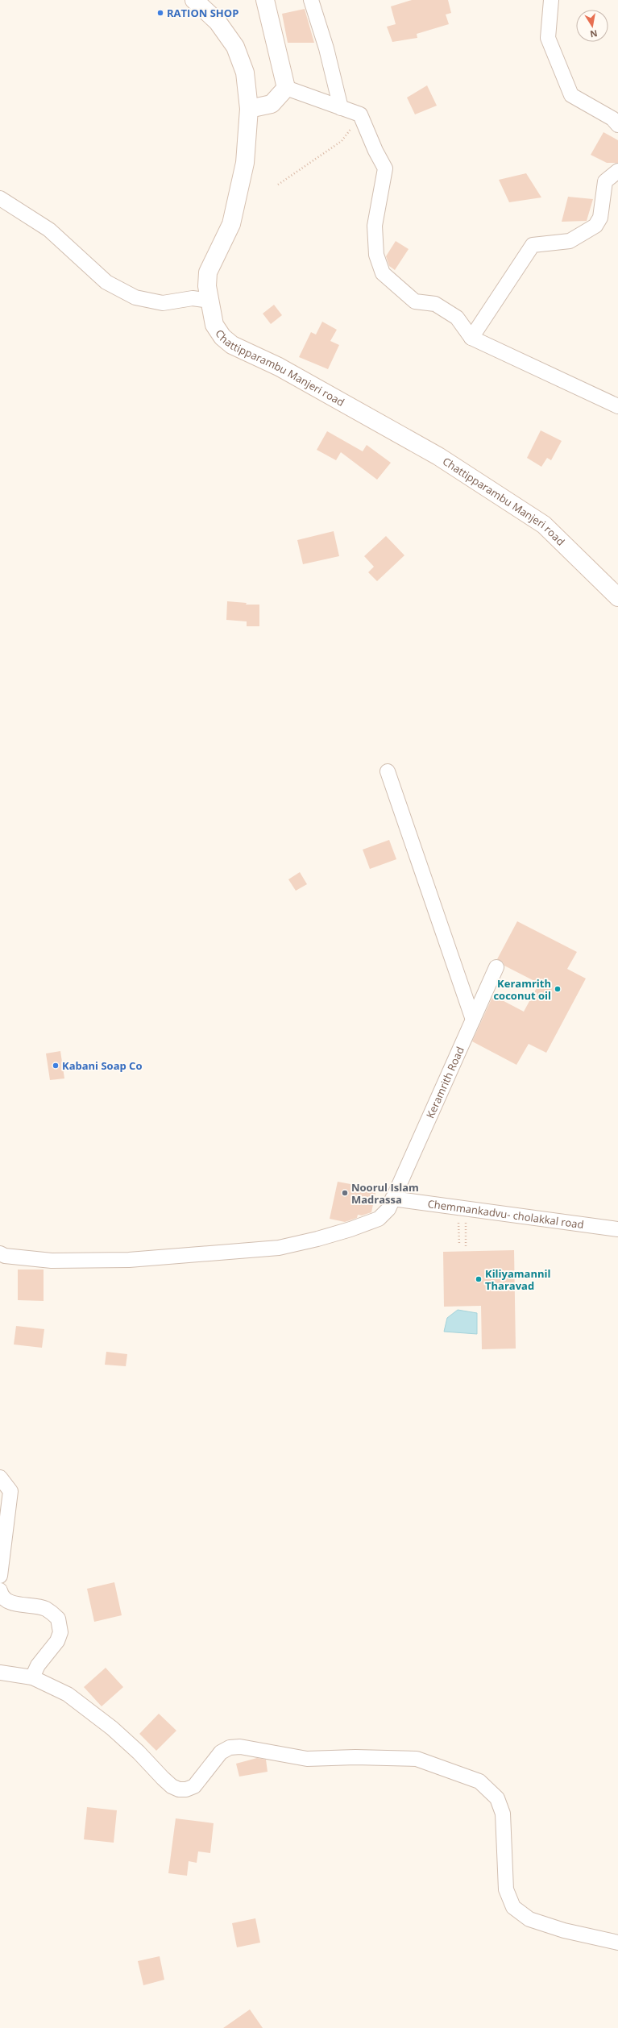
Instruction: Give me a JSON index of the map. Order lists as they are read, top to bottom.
{
  "streets": {
    "main road": ["Chattipparambu Manjeri road"],
    "street": ["Keramrith Road", "Chemmankadvu- cholakkal road"]
  },
  "crossings": [
    ["Keramrith Road", "Chemmankadvu- cholakkal road"]
  ],
  "places": [
    "RATION SHOP",
    "Keramrith coconut oil",
    "Kabani Soap Co",
    "Noorul Islam Madrassa",
    "Kiliyamannil Tharavad"
  ],
  "north": "bottom"
}
